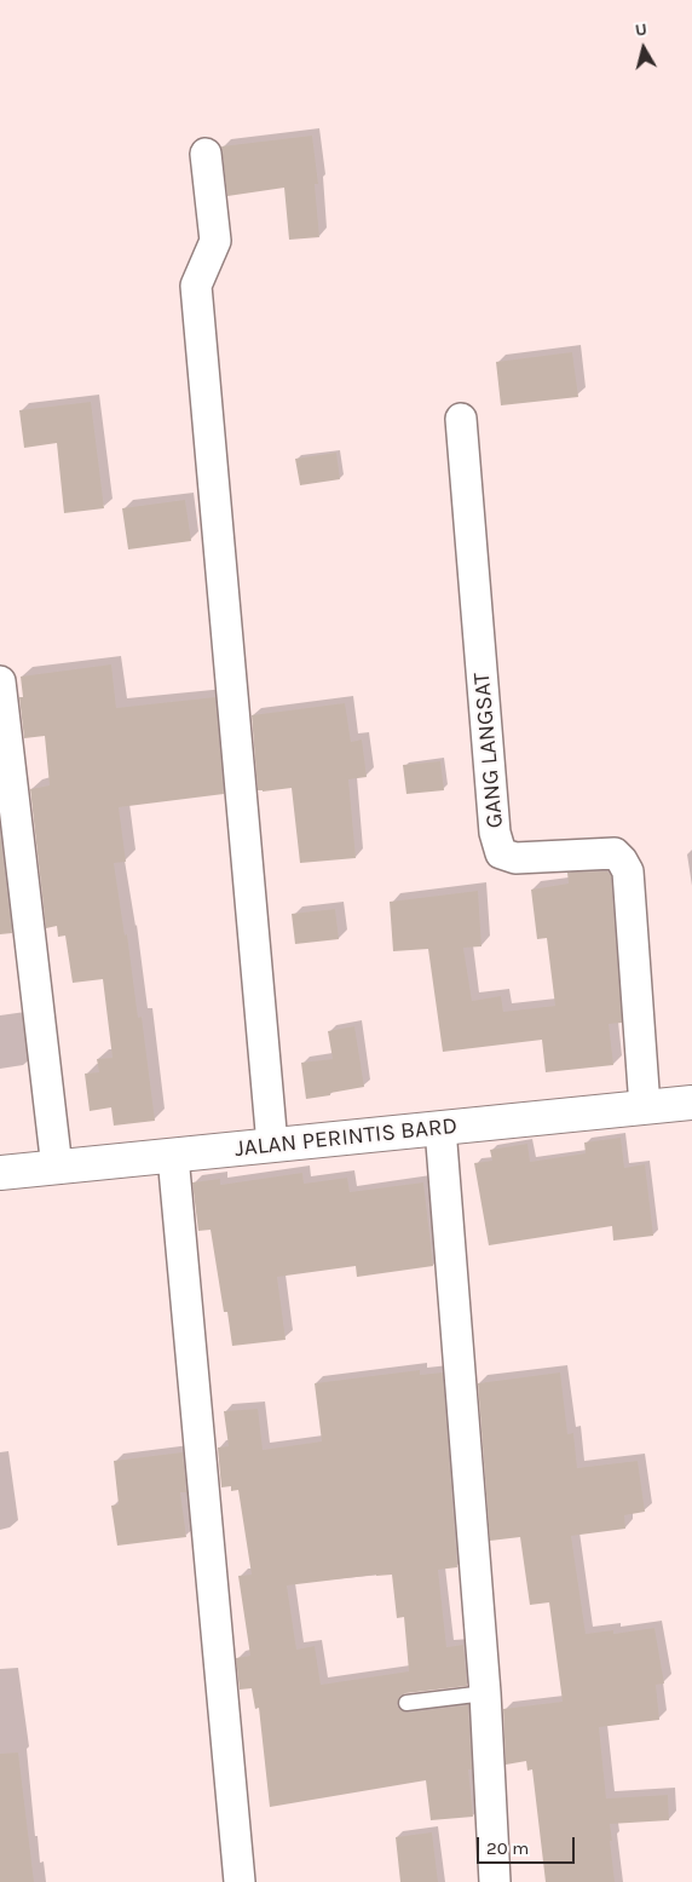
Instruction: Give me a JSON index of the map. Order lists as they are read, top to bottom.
{
  "streets": {
    "street": ["GANG LANGSAT", "JALAN PERINTIS BARD"]
  },
  "crossings": [
    ["GANG LANGSAT", "JALAN PERINTIS BARD"]
  ],
  "scale_bar": "20 m",
  "north": "top"
}
